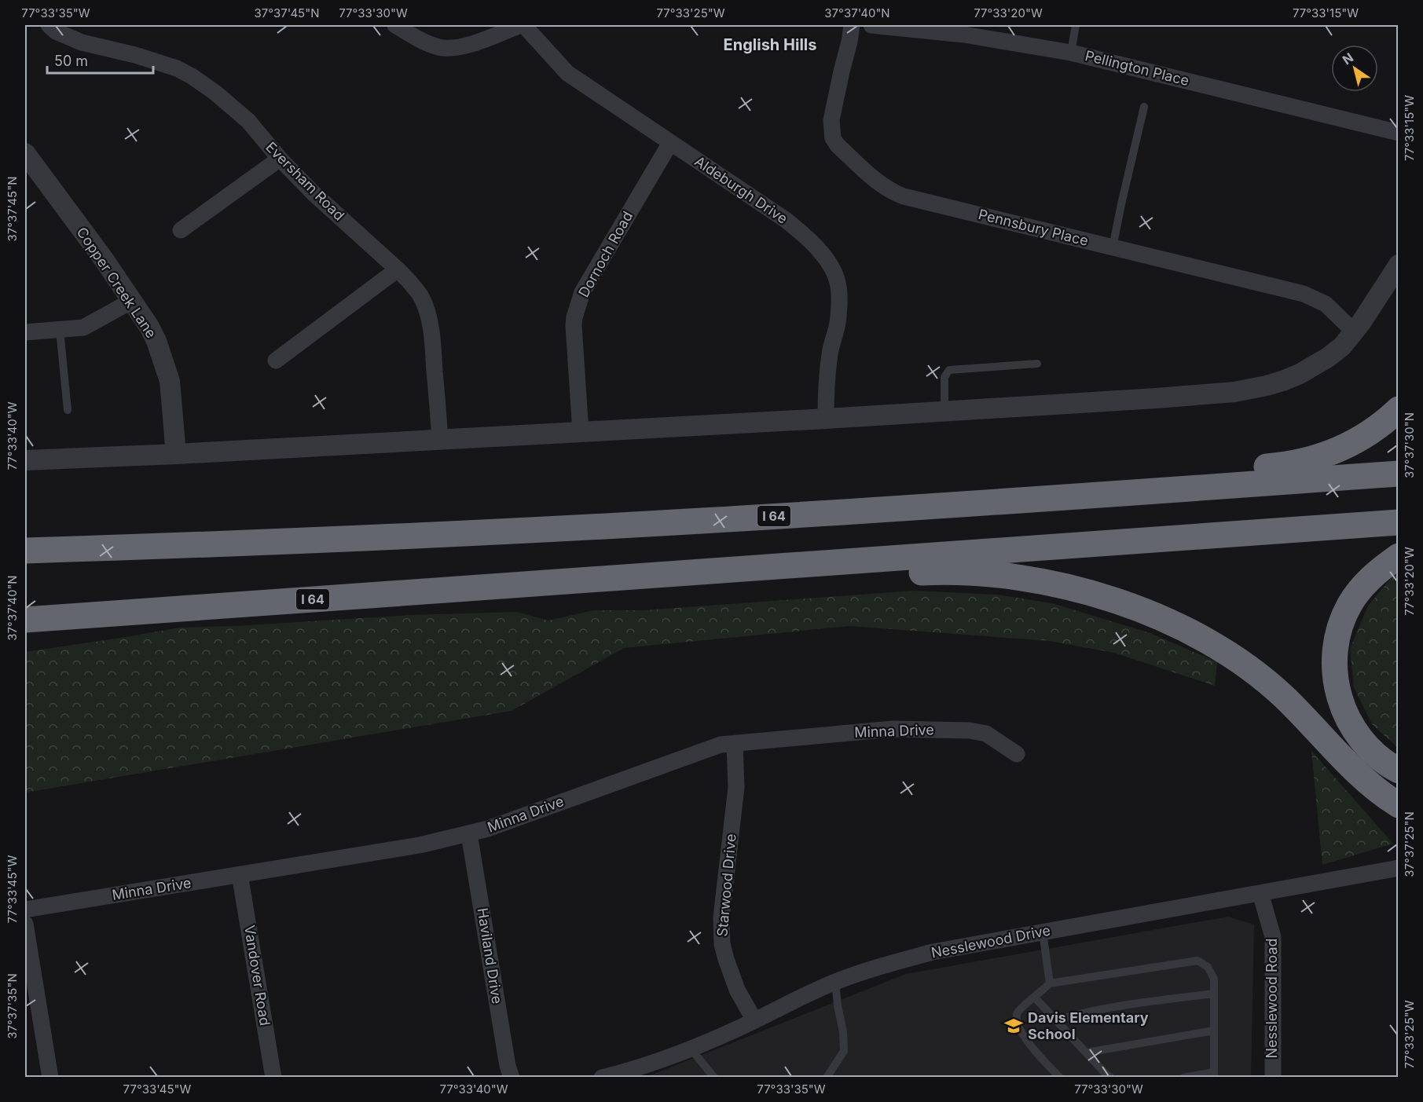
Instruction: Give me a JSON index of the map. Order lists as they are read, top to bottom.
{
  "streets": {
    "highway": ["I 64"],
    "street": [
      "Pellington Place",
      "Eversham Road",
      "Aldeburgh Drive",
      "Pennsbury Place",
      "Dornoch Road",
      "Copper Creek Lane",
      "Minna Drive",
      "Starwood Drive",
      "Nesslewood Drive",
      "Haviland Drive",
      "Vandover Road",
      "Nesslewood Road"
    ]
  },
  "crossings": [
    ["Aldeburgh Drive", "Dornoch Road"],
    ["Minna Drive", "Starwood Drive"],
    ["Minna Drive", "Haviland Drive"],
    ["Minna Drive", "Vandover Road"],
    ["Starwood Drive", "Nesslewood Drive"],
    ["Nesslewood Drive", "Nesslewood Road"]
  ],
  "districts": ["English Hills"],
  "places": {
    "school or university": ["Davis Elementary School"]
  },
  "scale_bar": "50 m",
  "north": "top left",
  "coordinates": [
    "77°33'35\"W",
    "37°37'45\"N",
    "77°33'30\"W",
    "77°33'25\"W",
    "37°37'40\"N",
    "77°33'20\"W",
    "77°33'15\"W",
    "77°33'40\"W",
    "37°37'30\"N",
    "37°37'25\"N",
    "77°33'45\"W",
    "37°37'35\"N"
  ]
}
